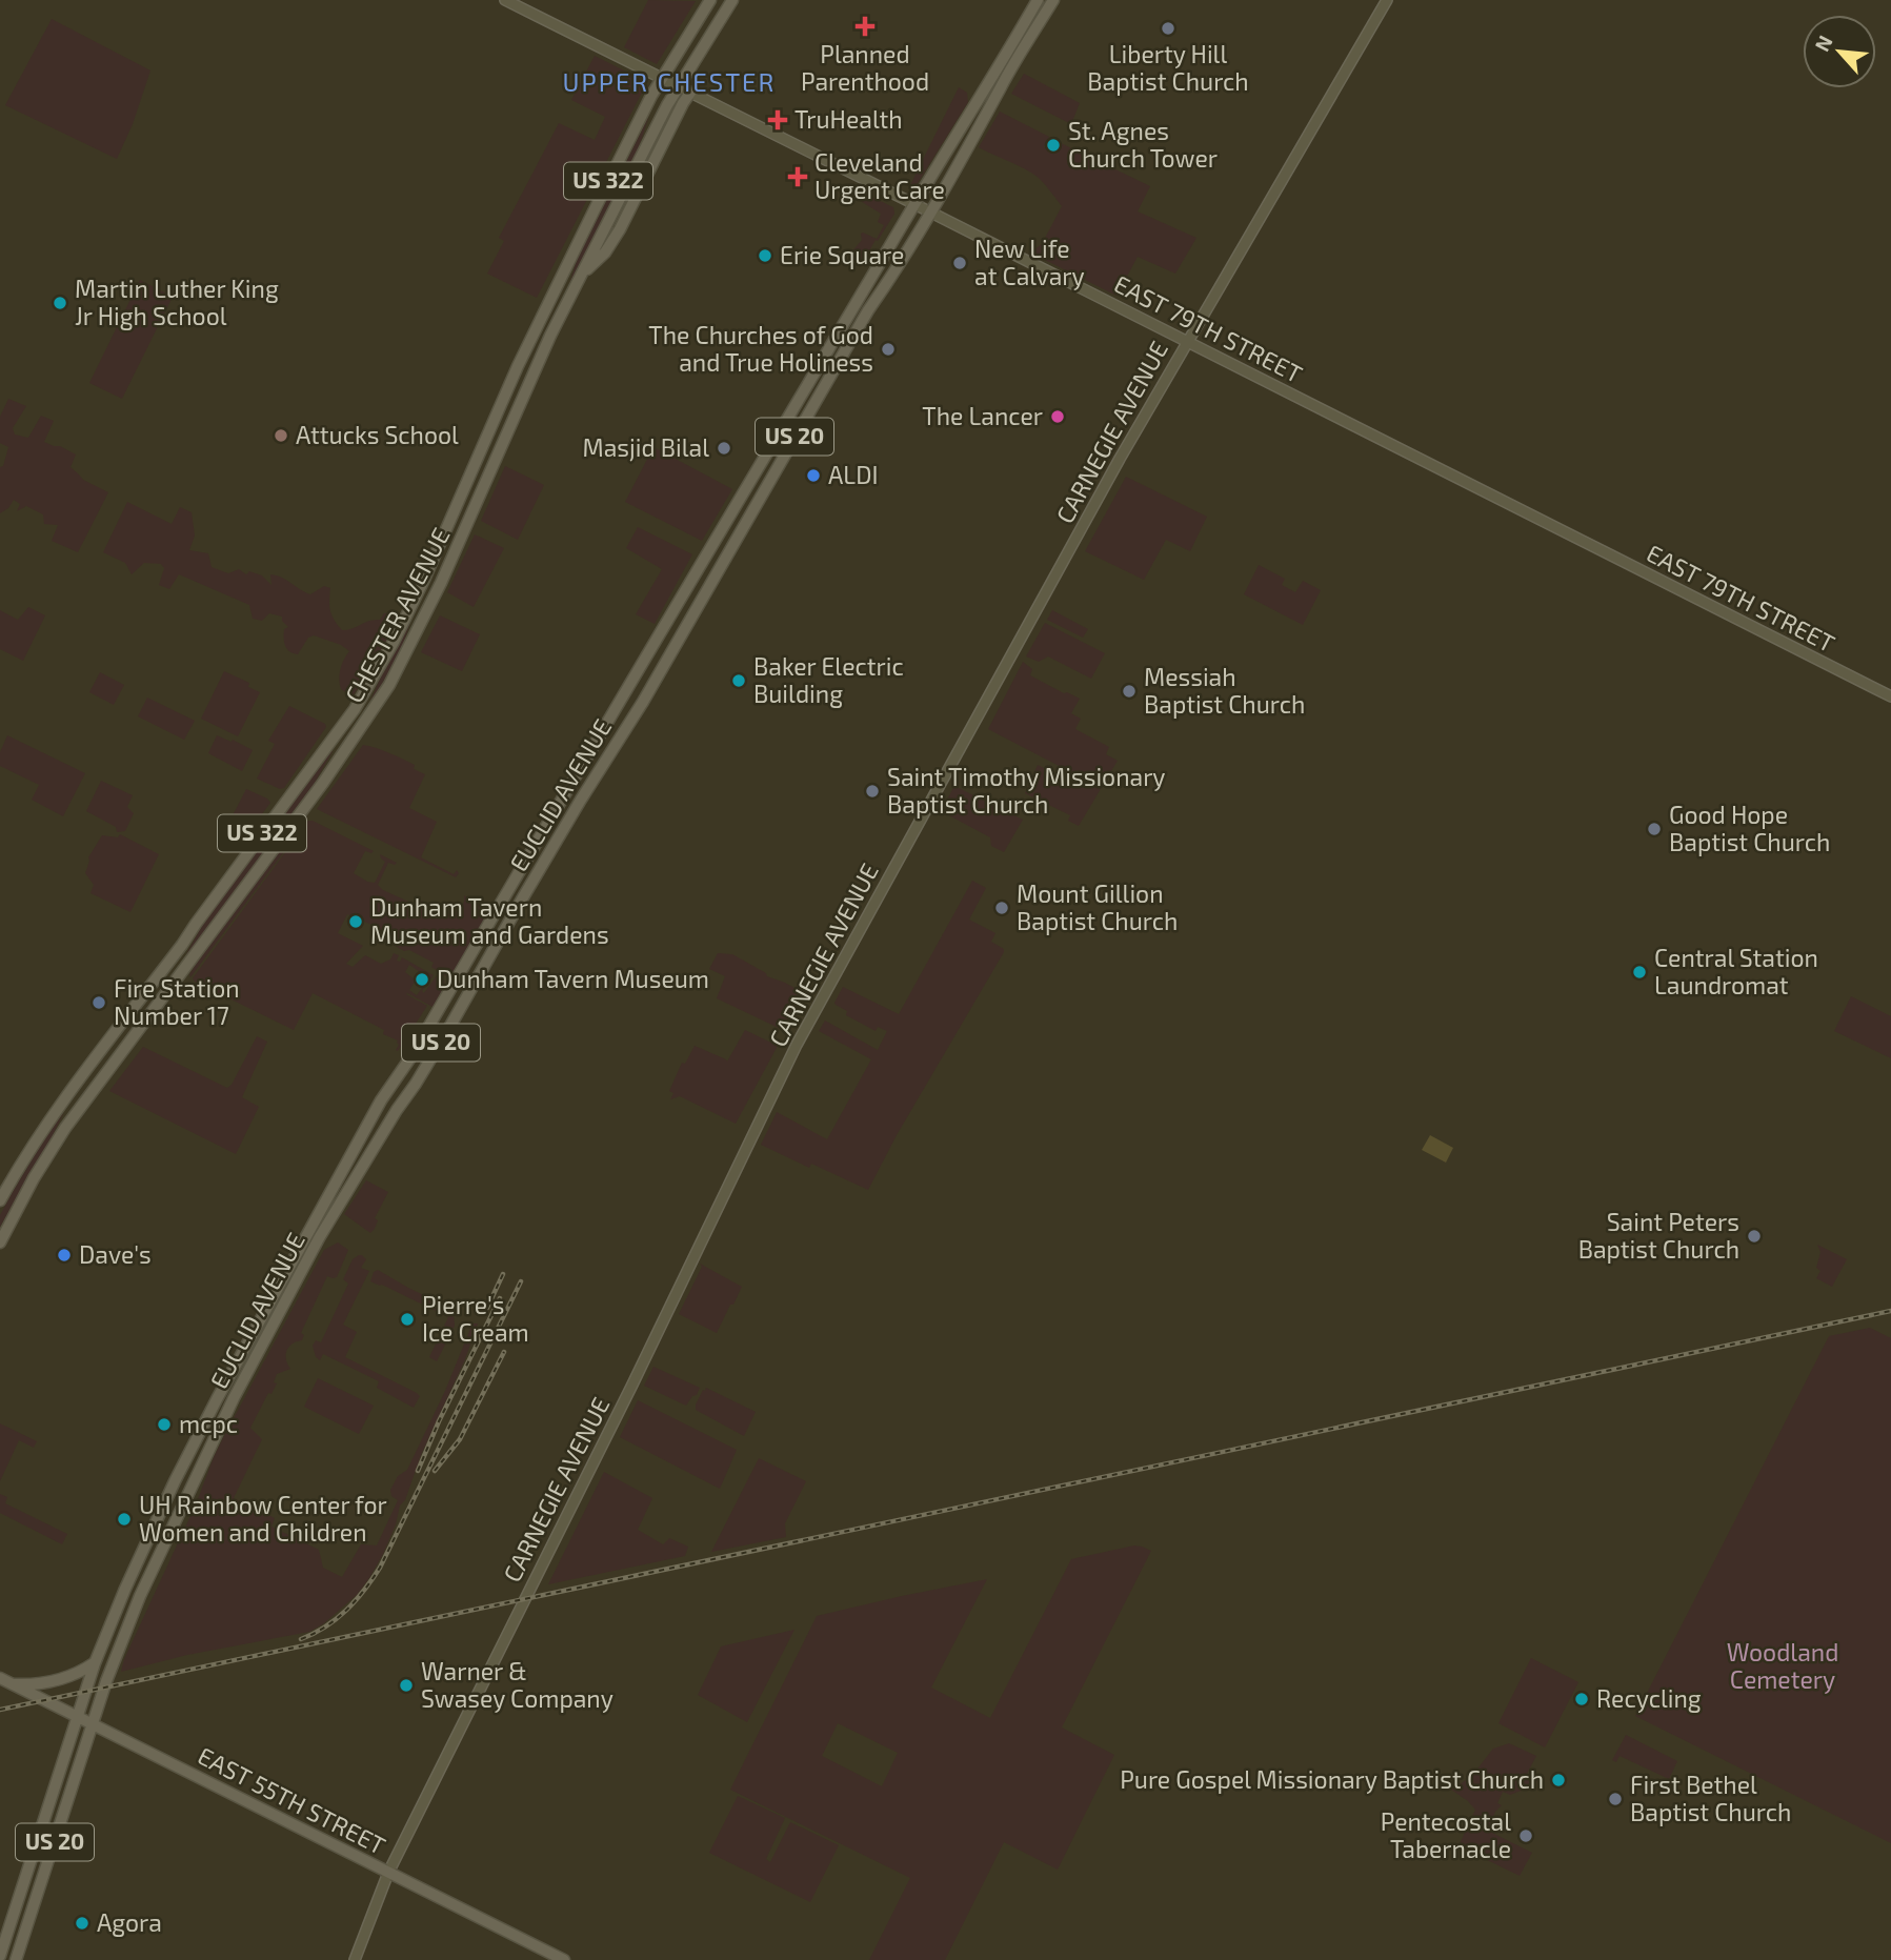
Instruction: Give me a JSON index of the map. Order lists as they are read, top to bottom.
{
  "streets": {
    "main road": [
      "US 322",
      "EAST 79TH STREET",
      "CARNEGIE AVENUE",
      "US 20",
      "CHESTER AVENUE",
      "EUCLID AVENUE",
      "EAST 55TH STREET"
    ]
  },
  "crossings": [
    ["EAST 79TH STREET", "CARNEGIE AVENUE"],
    ["EAST 79TH STREET", "CHESTER AVENUE"],
    ["EAST 79TH STREET", "EUCLID AVENUE"],
    ["CARNEGIE AVENUE", "EAST 55TH STREET"],
    ["EUCLID AVENUE", "EAST 55TH STREET"]
  ],
  "districts": ["UPPER CHESTER"],
  "parks": ["Woodland Cemetery"],
  "places": {
    "health": ["Planned Parenthood", "TruHealth", "Cleveland Urgent Care"],
    "other": [
      "Liberty Hill Baptist Church",
      "St. Agnes Church Tower",
      "Erie Square",
      "New Life at Calvary",
      "Martin Luther King Jr High School",
      "The Churches of God and True Holiness",
      "The Lancer",
      "Attucks School",
      "Masjid Bilal",
      "ALDI",
      "Baker Electric Building",
      "Messiah Baptist Church",
      "Saint Timothy Missionary Baptist Church",
      "Good Hope Baptist Church",
      "Mount Gillion Baptist Church",
      "Dunham Tavern Museum and Gardens",
      "Central Station Laundromat",
      "Dunham Tavern Museum",
      "Fire Station Number 17",
      "Saint Peters Baptist Church",
      "Dave's",
      "Pierre's Ice Cream",
      "mcpc",
      "UH Rainbow Center for Women and Children",
      "Warner & Swasey Company",
      "Recycling",
      "Pure Gospel Missionary Baptist Church",
      "First Bethel Baptist Church",
      "Pentecostal Tabernacle",
      "Agora"
    ]
  },
  "north": "top left"
}
